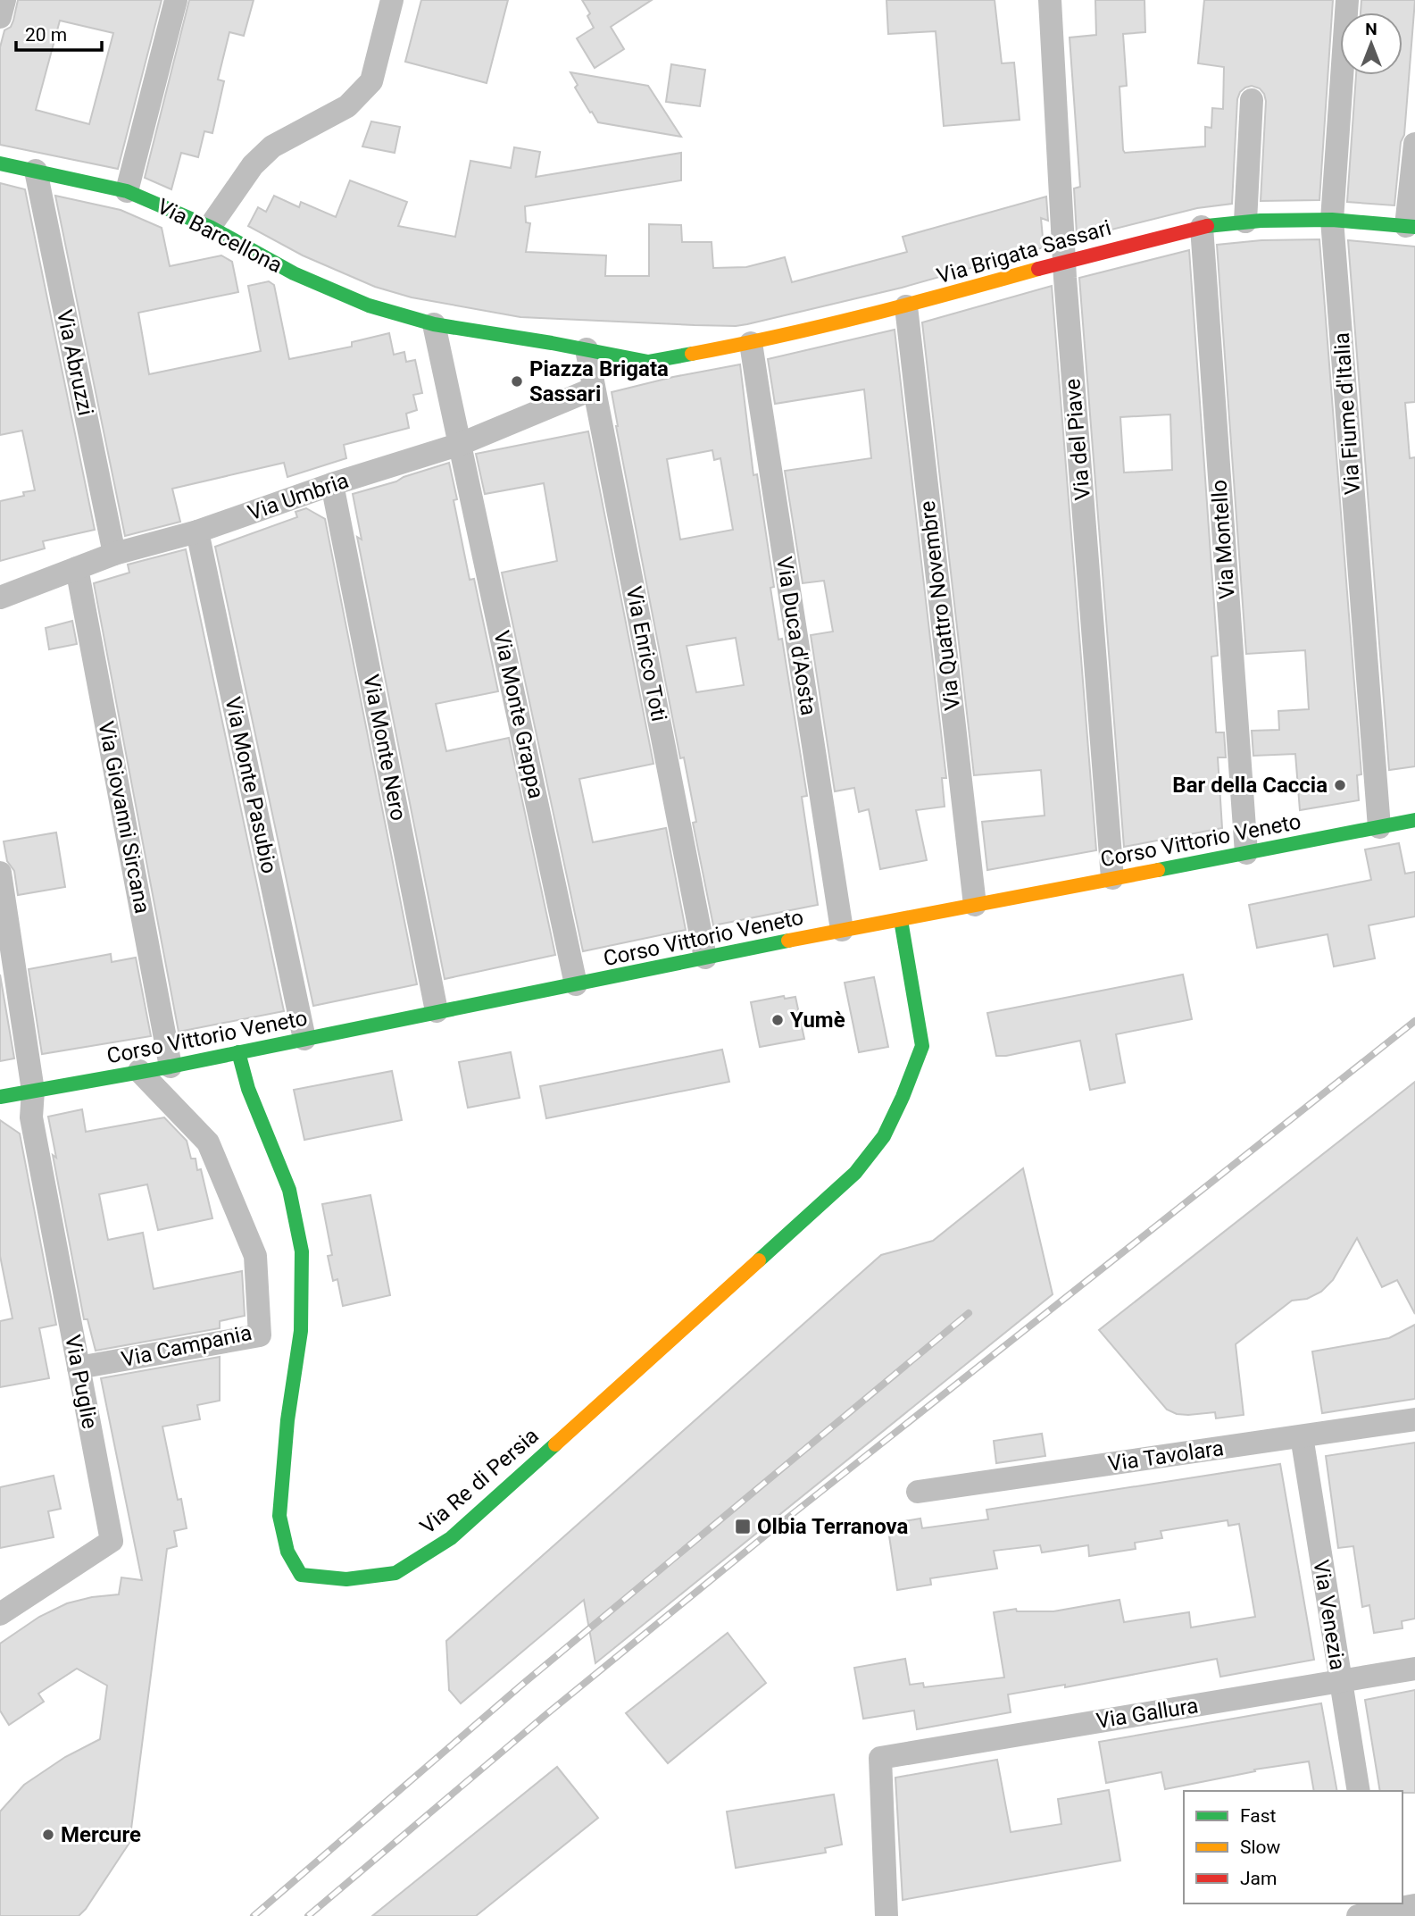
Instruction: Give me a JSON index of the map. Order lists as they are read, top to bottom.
{
  "streets": {
    "street": [
      "Via Barcellona",
      "Via Brigata Sassari",
      "Via Abruzzi",
      "Via Fiume d'Italia",
      "Via del Piave",
      "Via Umbria",
      "Via Montello",
      "Via Quattro Novembre",
      "Via Duca d'Aosta",
      "Via Enrico Toti",
      "Via Monte Grappa",
      "Via Monte Nero",
      "Via Monte Pasubio",
      "Via Giovanni Sircana",
      "Corso Vittorio Veneto",
      "Via Campania",
      "Via Puglie",
      "Via Tavolara",
      "Via Re di Persia",
      "Via Venezia",
      "Via Gallura"
    ]
  },
  "crossings": [
    ["Via Barcellona", "Via Brigata Sassari"],
    ["Via Barcellona", "Via Abruzzi"],
    ["Via Barcellona", "Via Enrico Toti"],
    ["Via Brigata Sassari", "Via Fiume d'Italia"],
    ["Via Brigata Sassari", "Via del Piave"],
    ["Via Brigata Sassari", "Via Montello"],
    ["Via Brigata Sassari", "Via Quattro Novembre"],
    ["Via Brigata Sassari", "Via Duca d'Aosta"],
    ["Via Abruzzi", "Via Umbria"],
    ["Via Fiume d'Italia", "Corso Vittorio Veneto"],
    ["Via del Piave", "Corso Vittorio Veneto"],
    ["Via Umbria", "Via Enrico Toti"],
    ["Via Umbria", "Via Monte Grappa"],
    ["Via Umbria", "Via Monte Nero"],
    ["Via Umbria", "Via Monte Pasubio"],
    ["Via Umbria", "Via Giovanni Sircana"],
    ["Via Montello", "Corso Vittorio Veneto"],
    ["Via Quattro Novembre", "Corso Vittorio Veneto"],
    ["Via Duca d'Aosta", "Corso Vittorio Veneto"],
    ["Via Enrico Toti", "Corso Vittorio Veneto"],
    ["Via Monte Grappa", "Corso Vittorio Veneto"],
    ["Via Monte Nero", "Corso Vittorio Veneto"],
    ["Via Monte Pasubio", "Corso Vittorio Veneto"],
    ["Via Giovanni Sircana", "Corso Vittorio Veneto"],
    ["Corso Vittorio Veneto", "Via Campania"],
    ["Corso Vittorio Veneto", "Via Puglie"],
    ["Corso Vittorio Veneto", "Via Re di Persia"],
    ["Via Campania", "Via Puglie"],
    ["Via Tavolara", "Via Venezia"],
    ["Via Venezia", "Via Gallura"]
  ],
  "places": {
    "other": [
      "Piazza Brigata Sassari",
      "Bar della Caccia",
      "Yumè",
      "Mercure"
    ],
    "transit": ["Olbia Terranova"]
  },
  "legend": ["Fast", "Slow", "Jam"],
  "scale_bar": "20 m",
  "north": "top"
}
